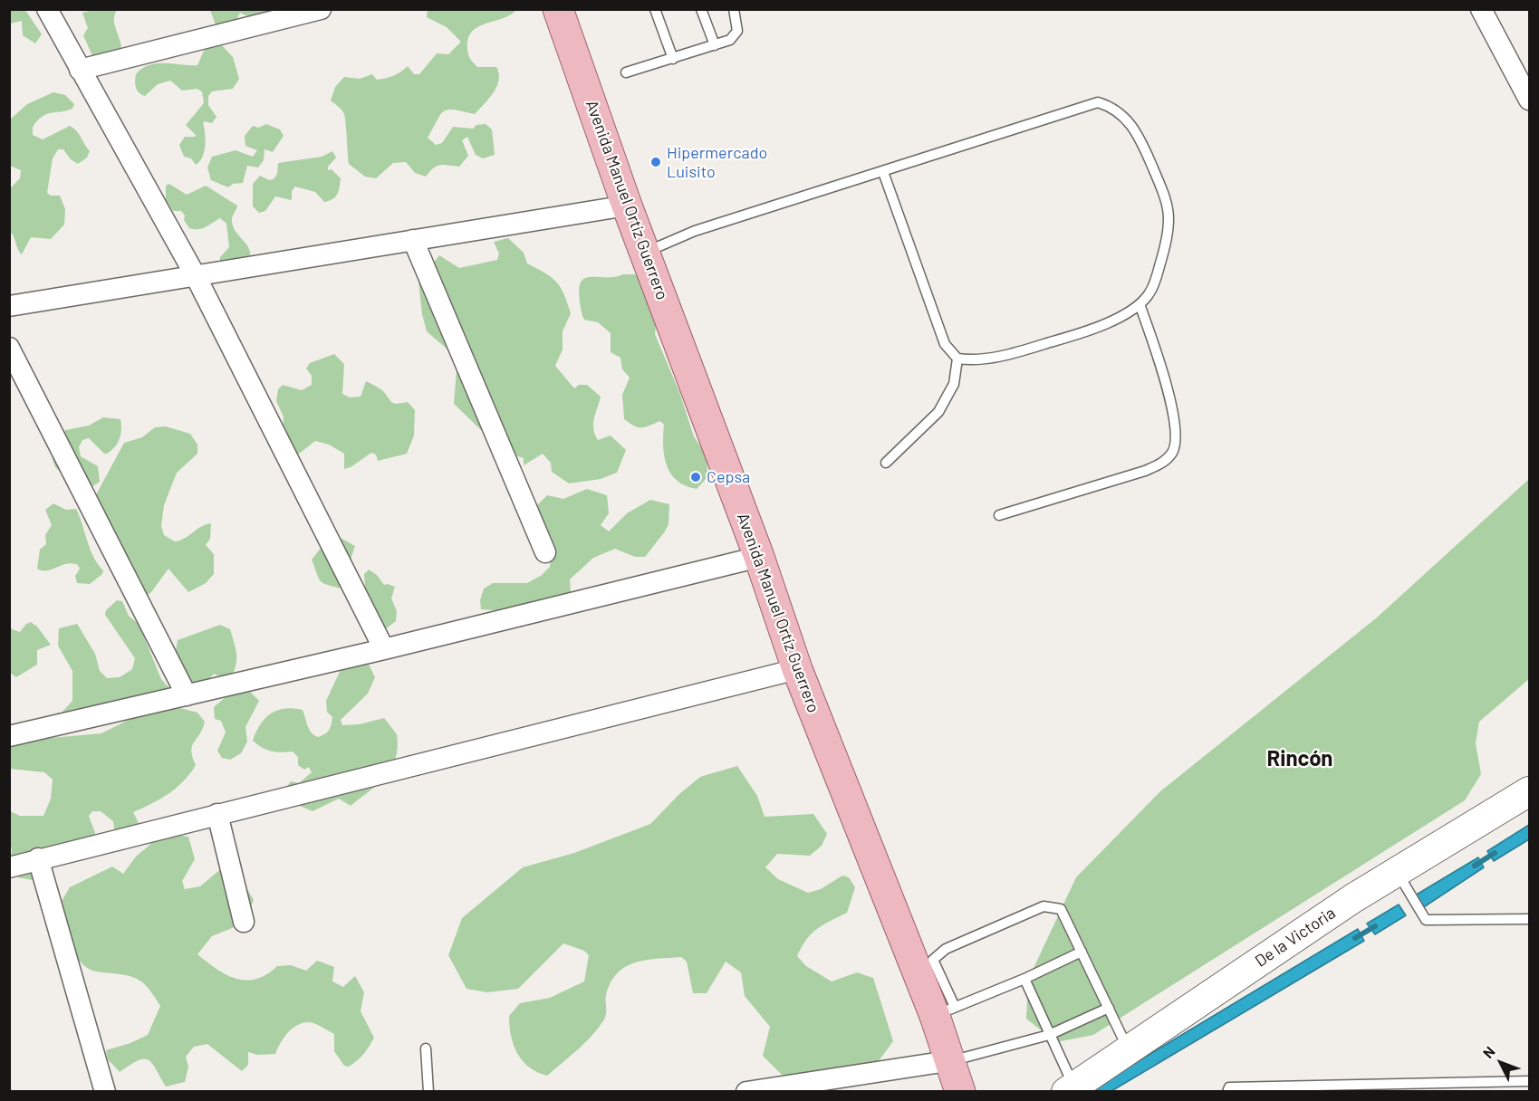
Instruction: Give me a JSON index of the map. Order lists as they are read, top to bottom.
{
  "streets": {
    "main road": ["Avenida Manuel Ortíz Guerrero", "De la Victoria"]
  },
  "districts": ["Rincón"],
  "places": ["Hipermercado Luisito", "Cepsa"],
  "north": "top left"
}
